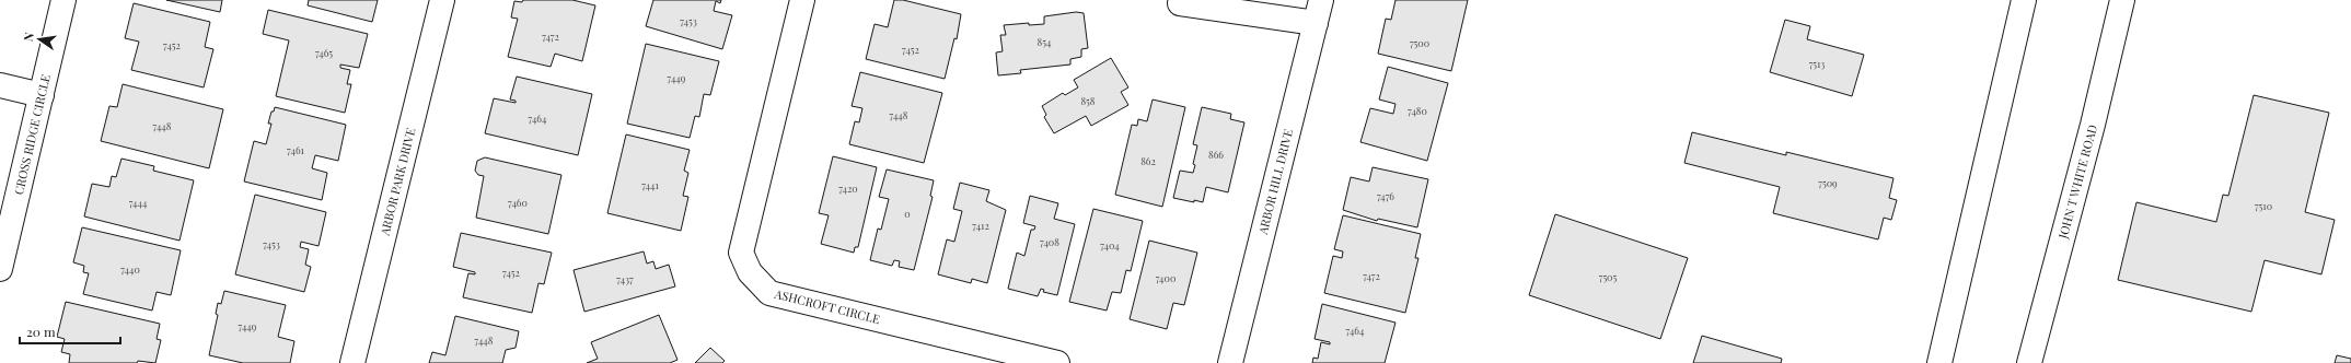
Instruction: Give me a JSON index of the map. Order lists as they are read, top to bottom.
{
  "streets": {
    "street": [
      "CROSS RIDGE CIRCLE",
      "ARBOR PARK DRIVE",
      "ARBOR HILL DRIVE",
      "JOHN T WHITE ROAD",
      "ASHCROFT CIRCLE"
    ]
  },
  "house_numbers": [
    "7453",
    "7472",
    "854",
    "7500",
    "7452",
    "7452",
    "7465",
    "7513",
    "7449",
    "858",
    "7480",
    "7448",
    "7464",
    "7448",
    "7461",
    "866",
    "862",
    "7509",
    "7441",
    "7420",
    "7476",
    "7444",
    "7460",
    "7510",
    "0",
    "7412",
    "7408",
    "7453",
    "7404",
    "7440",
    "7452",
    "7472",
    "7505",
    "7400",
    "7437",
    "7449",
    "7464",
    "7448"
  ],
  "scale_bar": "20 m",
  "north": "left"
}
